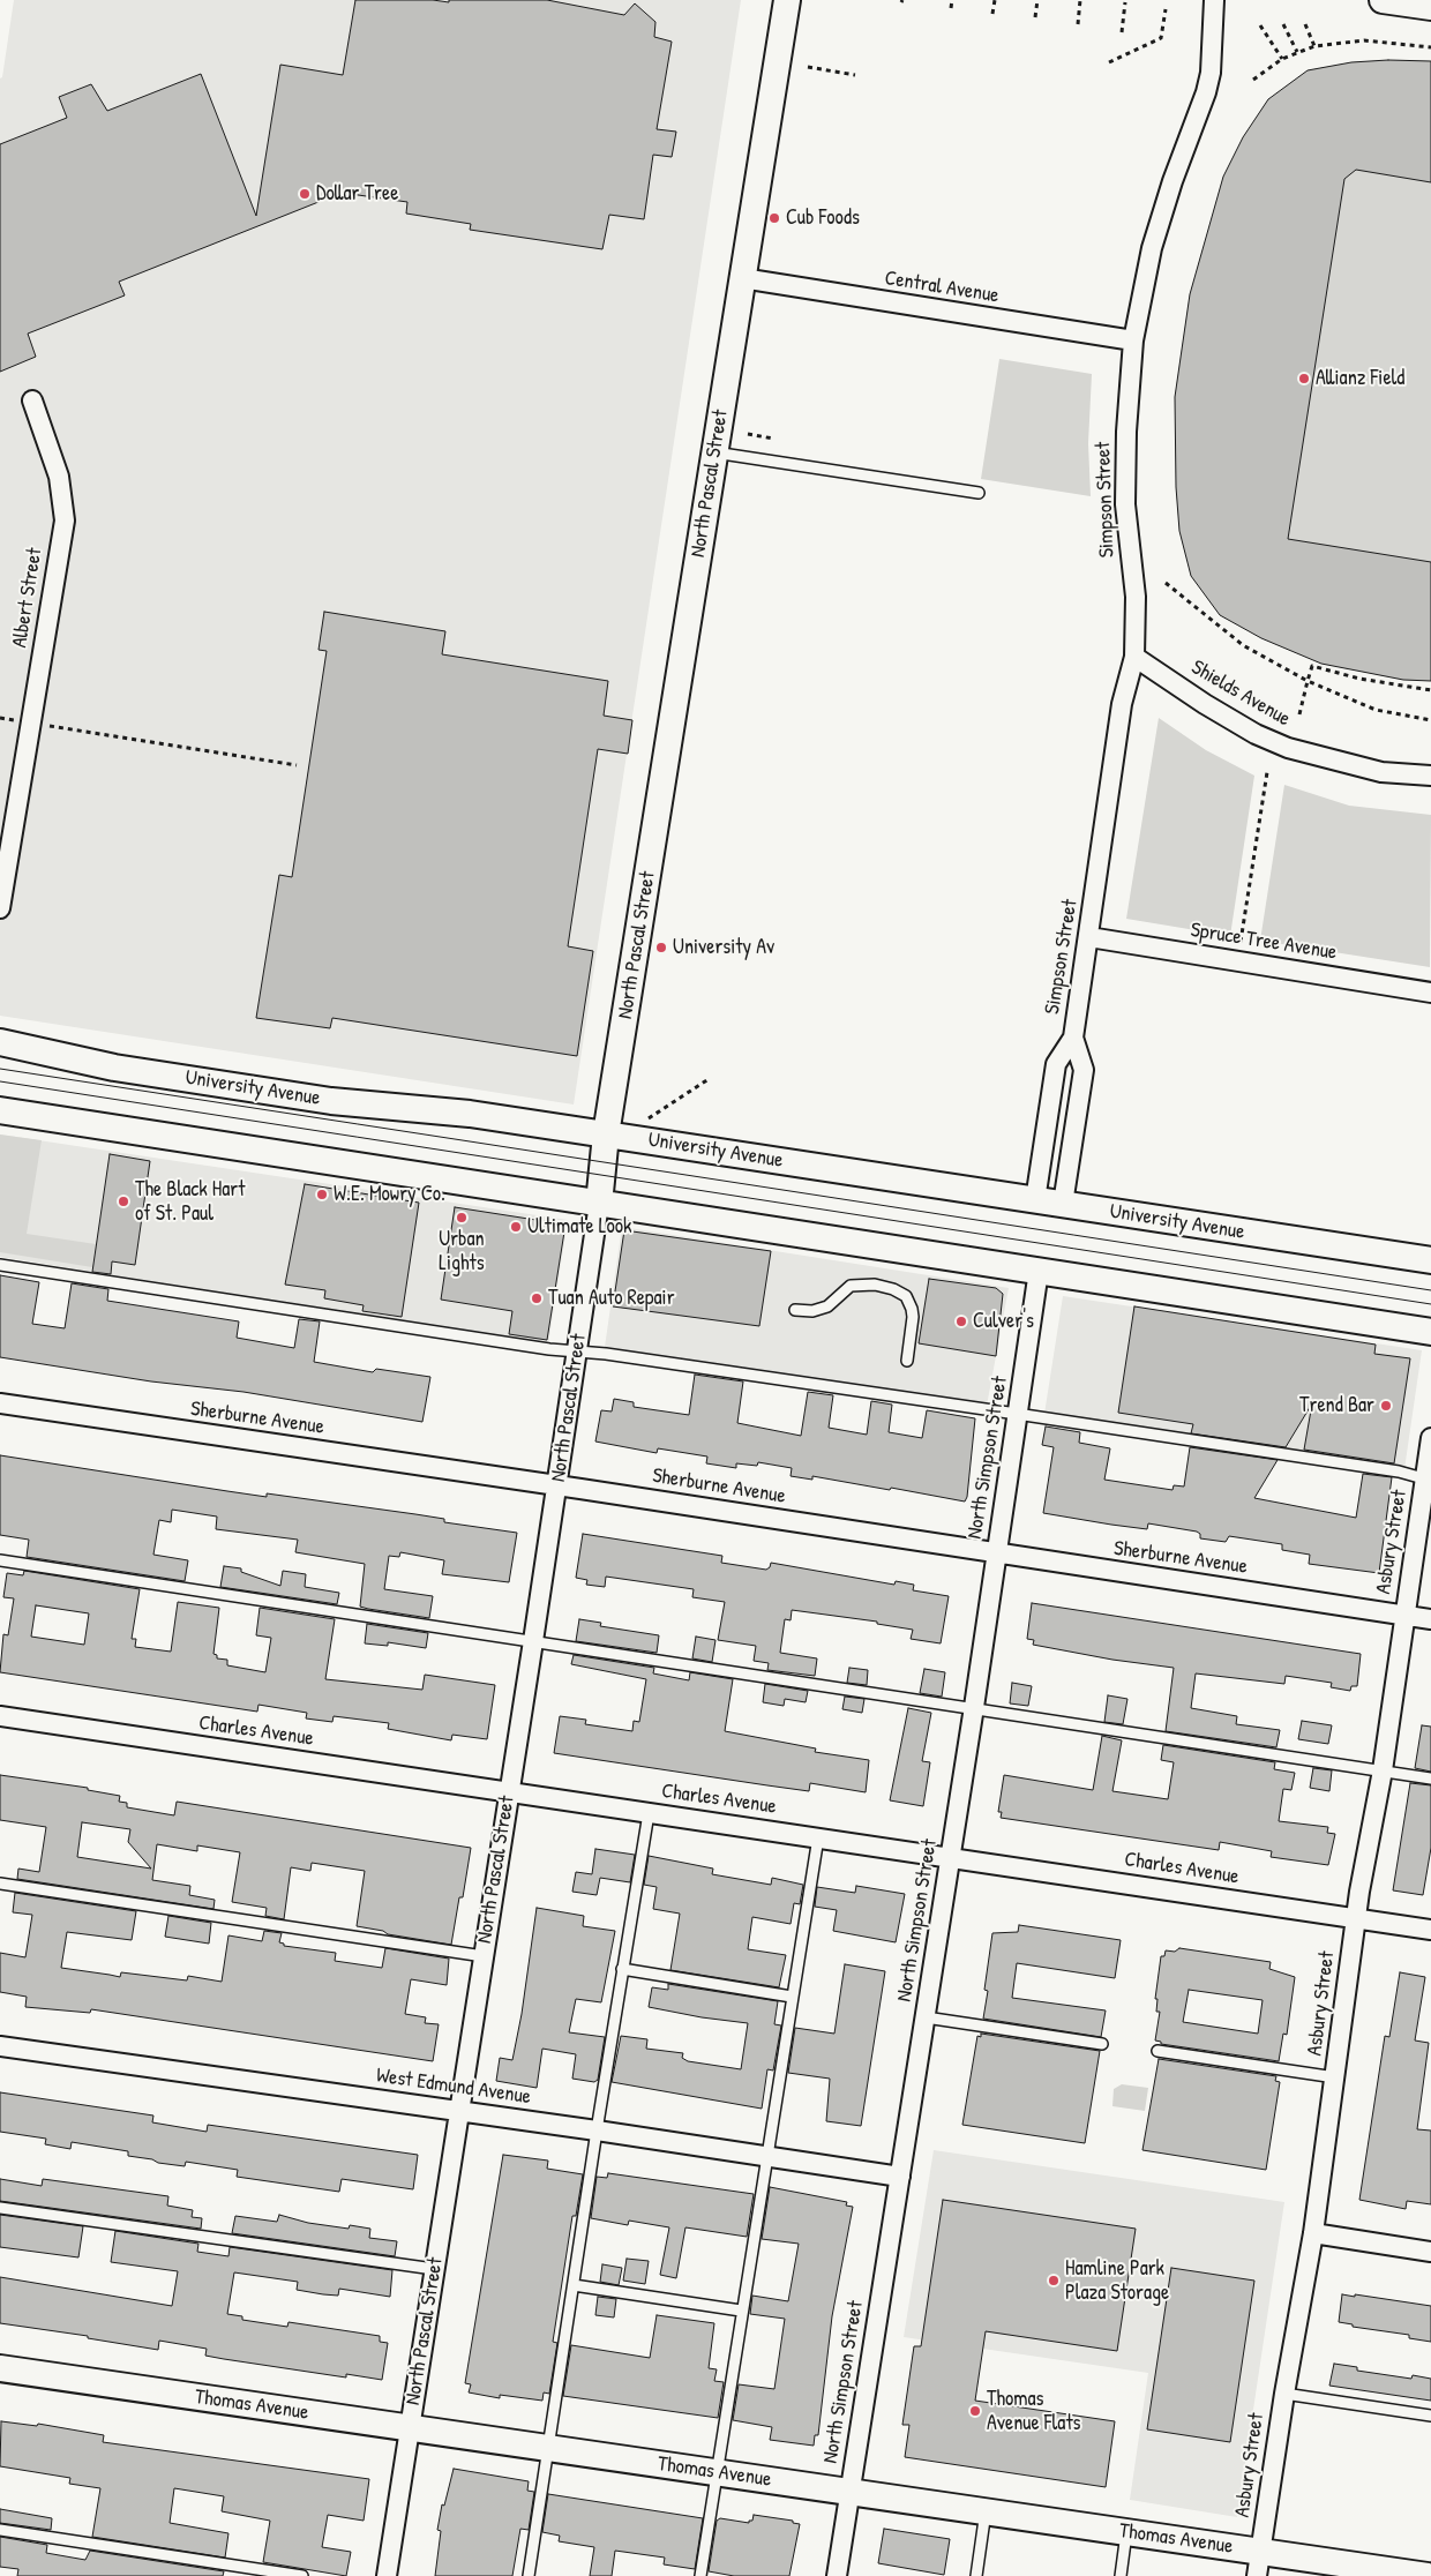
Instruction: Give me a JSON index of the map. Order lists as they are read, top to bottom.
{
  "streets": {
    "main road": ["North Pascal Street", "University Avenue", "Thomas Avenue"],
    "street": [
      "Central Avenue",
      "Simpson Street",
      "Albert Street",
      "Shields Avenue",
      "Spruce Tree Avenue",
      "Sherburne Avenue",
      "North Simpson Street",
      "Asbury Street",
      "Charles Avenue",
      "West Edmund Avenue"
    ]
  },
  "crossings": [
    ["Central Avenue", "North Pascal Street"],
    ["Central Avenue", "Simpson Street"],
    ["North Pascal Street", "University Avenue"],
    ["North Pascal Street", "Sherburne Avenue"],
    ["North Pascal Street", "Charles Avenue"],
    ["North Pascal Street", "West Edmund Avenue"],
    ["North Pascal Street", "Thomas Avenue"],
    ["Simpson Street", "Shields Avenue"],
    ["Simpson Street", "Spruce Tree Avenue"],
    ["Simpson Street", "University Avenue"],
    ["Sherburne Avenue", "North Simpson Street"],
    ["Sherburne Avenue", "Asbury Street"],
    ["North Simpson Street", "Charles Avenue"],
    ["North Simpson Street", "West Edmund Avenue"],
    ["North Simpson Street", "Thomas Avenue"],
    ["Asbury Street", "Charles Avenue"],
    ["Asbury Street", "Thomas Avenue"]
  ],
  "places": [
    "Dollar Tree",
    "Cub Foods",
    "Allianz Field",
    "University Av",
    "W.E. Mowry Co.",
    "The Black Hart of St. Paul",
    "Urban Lights",
    "Ultimate Look",
    "Tuan Auto Repair",
    "Culver's",
    "Trend Bar",
    "Hamline Park Plaza Storage",
    "Thomas Avenue Flats"
  ]
}
